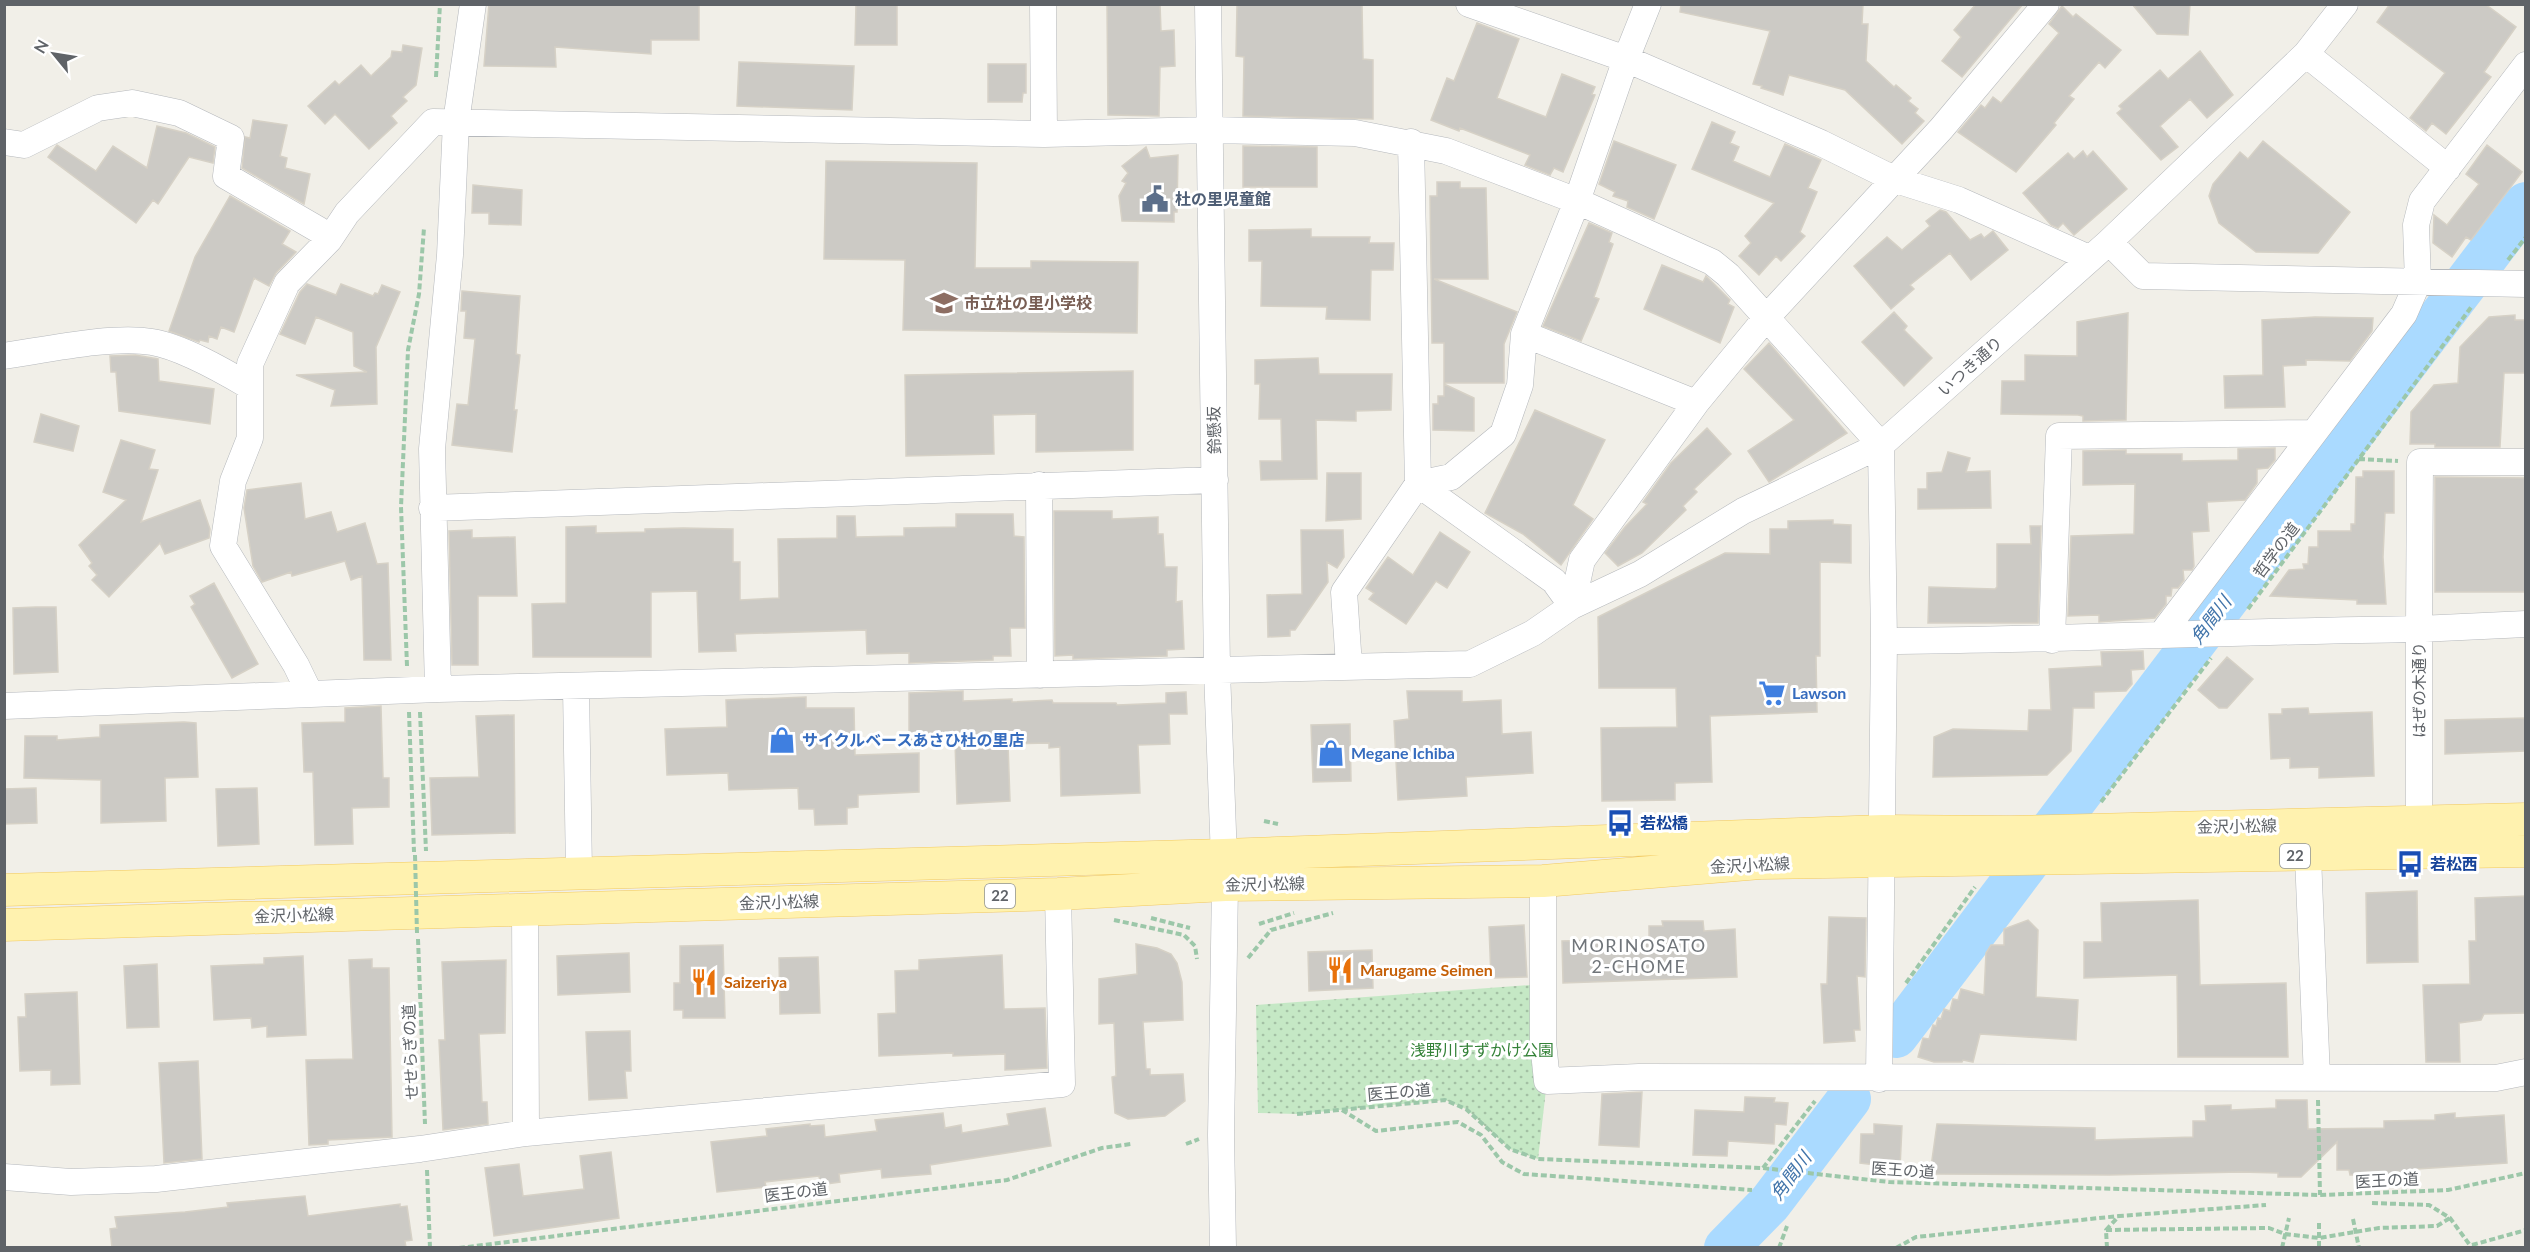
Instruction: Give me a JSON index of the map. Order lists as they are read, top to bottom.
{
  "streets": {
    "main road": ["金沢小松線", "22"],
    "street": ["いつき通り", "鈴懸坂", "はぜの木通り"],
    "path": ["哲学の道", "せせらぎの道", "医王の道"]
  },
  "crossings": [
    ["いつき通り", "鈴懸坂"],
    ["いつき通り", "せせらぎの道"],
    ["鈴懸坂", "金沢小松線"],
    ["哲学の道", "金沢小松線"],
    ["はぜの木通り", "金沢小松線"],
    ["金沢小松線", "せせらぎの道"]
  ],
  "districts": ["MORINOSATO 2-CHOME"],
  "water": ["角間川"],
  "parks": ["浅野川すずかけ公園"],
  "places": {
    "public building": ["杜の里児童館"],
    "school or university": ["市立杜の里小学校"],
    "supermarket": ["Lawson"],
    "shop": ["サイクルベースあさひ杜の里店", "Megane Ichiba"],
    "bus stop": ["若松橋", "若松西"],
    "restaurant": ["Marugame Seimen", "Saizeriya"]
  },
  "north": "top left"
}
